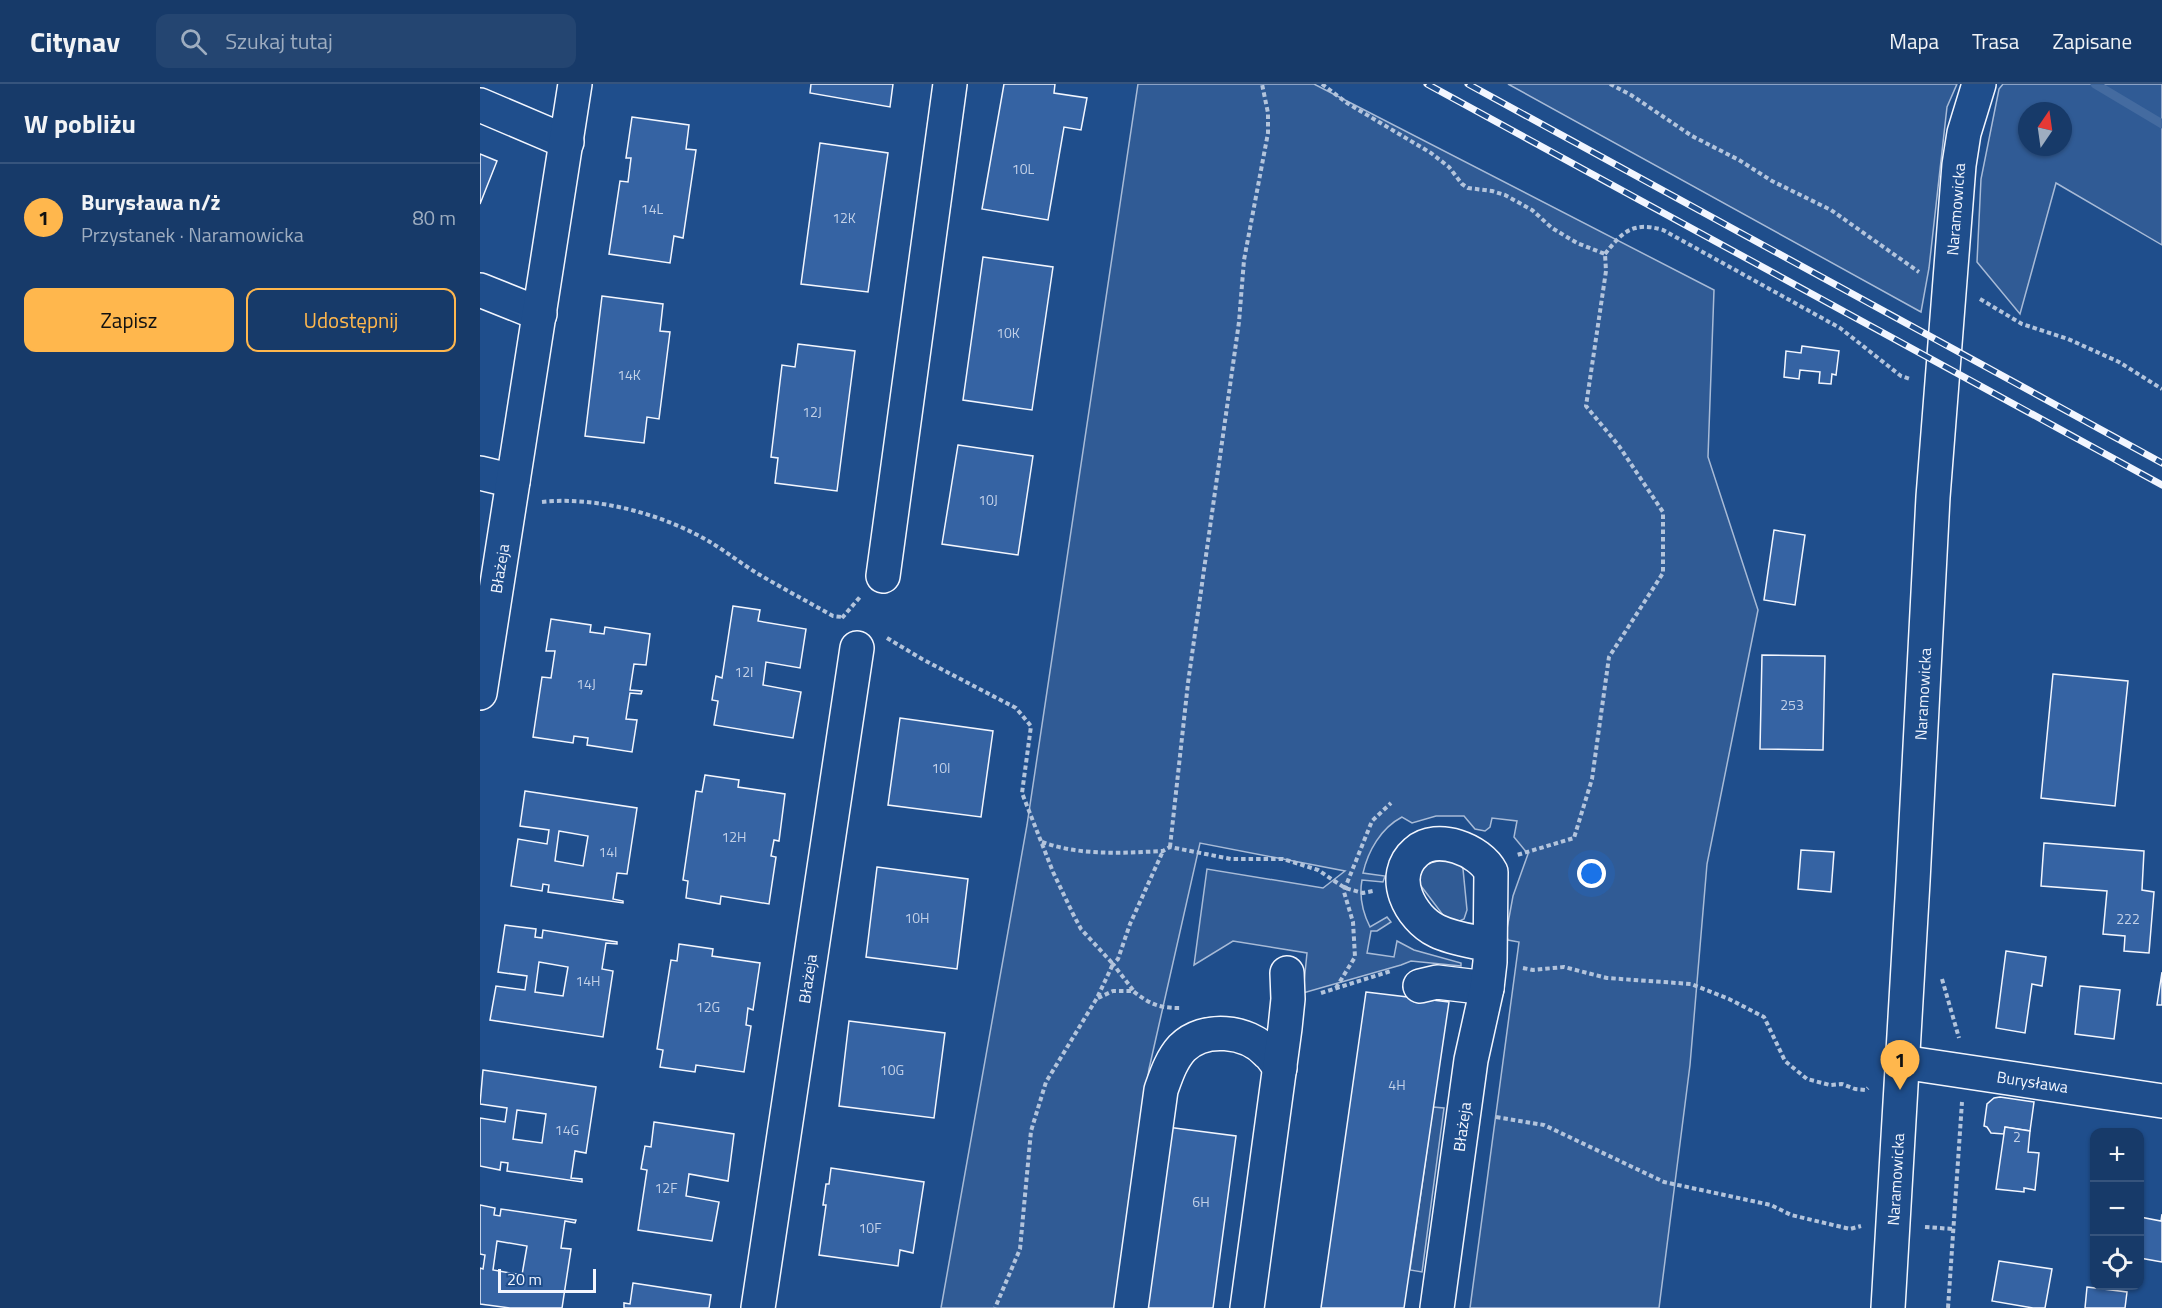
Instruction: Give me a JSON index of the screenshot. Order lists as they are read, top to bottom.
{
  "streets": {
    "street": ["Naramowicka", "Błażeja", "Burysława"]
  },
  "crossings": [
    ["Naramowicka", "Burysława"]
  ],
  "house_numbers": [
    "10L",
    "14L",
    "12K",
    "10K",
    "14K",
    "12J",
    "10J",
    "12I",
    "14J",
    "253",
    "10I",
    "12H",
    "14I",
    "10H",
    "222",
    "14H",
    "12G",
    "10G",
    "4H",
    "14G",
    "2",
    "12F",
    "6H",
    "10F"
  ],
  "scale_bar": "20 m",
  "north": "top",
  "page": {
    "header": "Citynav",
    "search": "Szukaj tutaj",
    "nav": ["Mapa", "Trasa", "Zapisane"],
    "heading": "W pobliżu",
    "list": [
      {
        "mark": "1",
        "name": "Burysława n/ż",
        "note": "Przystanek · Naramowicka",
        "value": "80 m"
      }
    ],
    "buttons": ["Zapisz", "Udostępnij"],
    "pins": "1",
    "map_buttons": ["+", "−"],
    "scale": "20 m"
  }
}
